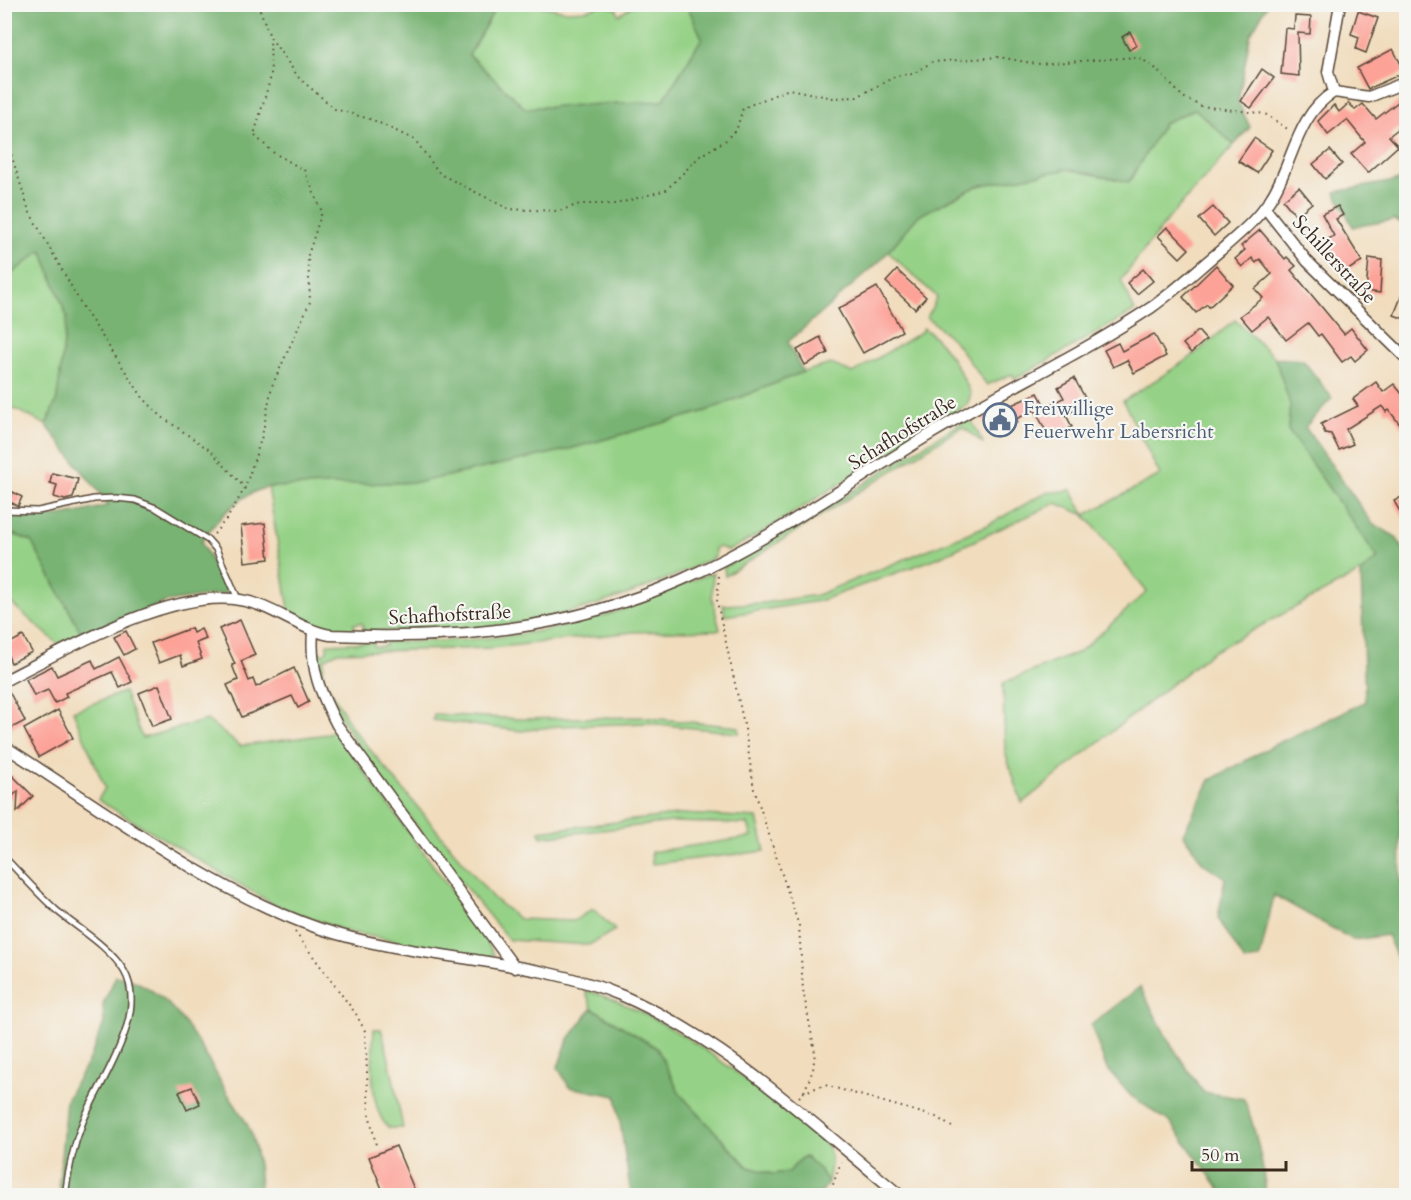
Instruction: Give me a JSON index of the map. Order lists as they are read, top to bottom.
{
  "streets": {
    "street": ["Schillerstraße", "Schafhofstraße"]
  },
  "crossings": [
    ["Schillerstraße", "Schafhofstraße"]
  ],
  "places": {
    "public building": ["Freiwillige Feuerwehr Labersricht"]
  },
  "scale_bar": "50 m"
}
